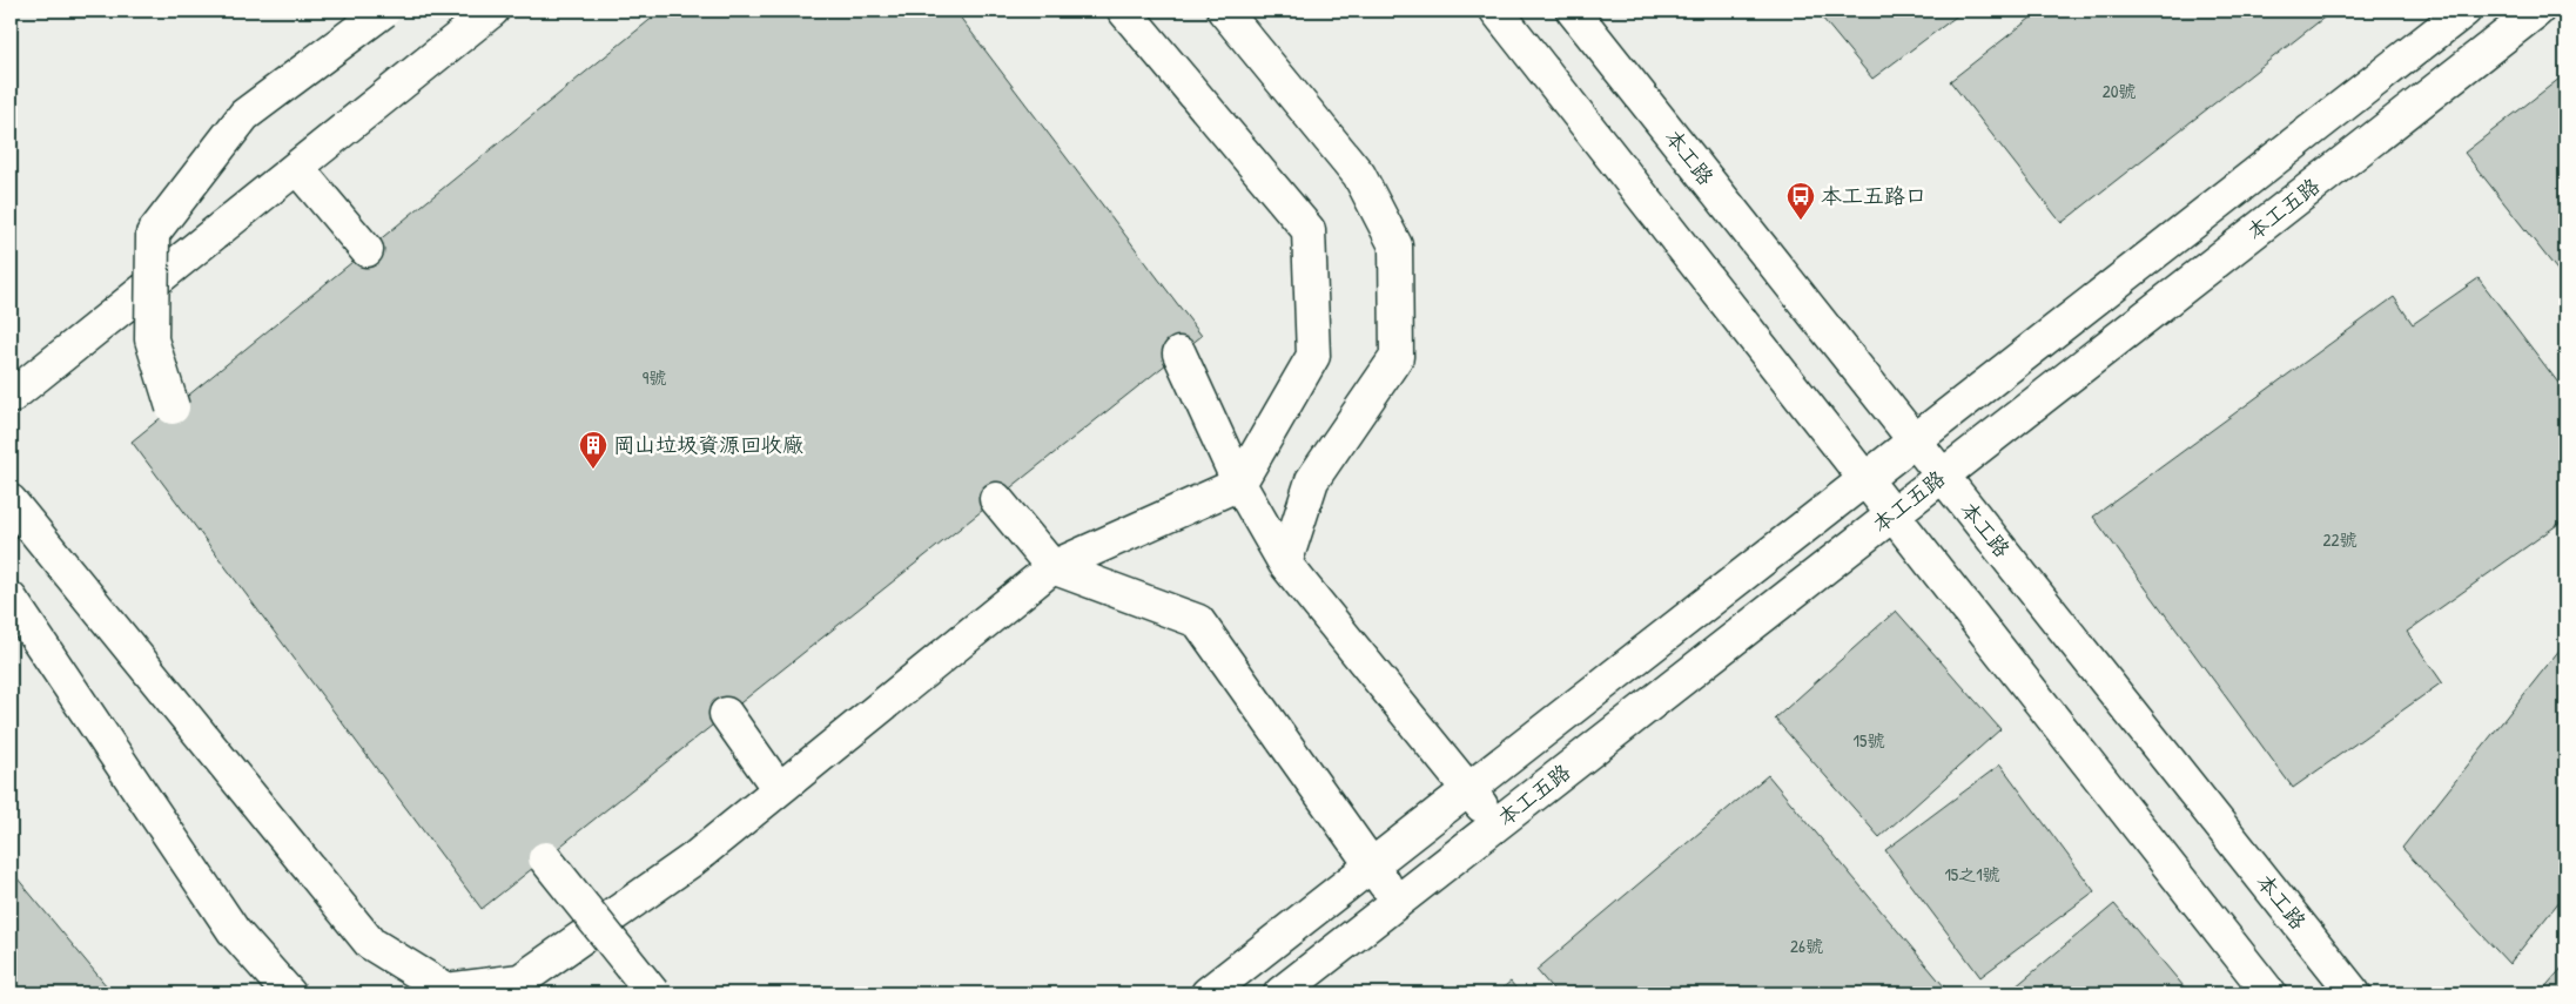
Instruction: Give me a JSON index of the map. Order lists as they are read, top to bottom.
{
  "streets": {
    "street": ["本工路", "本工五路"]
  },
  "crossings": [
    ["本工路", "本工五路"]
  ],
  "places": {
    "bus stop": ["本工五路口"],
    "building": ["岡山垃圾資源回收廠"]
  },
  "house_numbers": [
    "20號",
    "9號",
    "22號",
    "15號",
    "15之1號",
    "26號"
  ]
}
